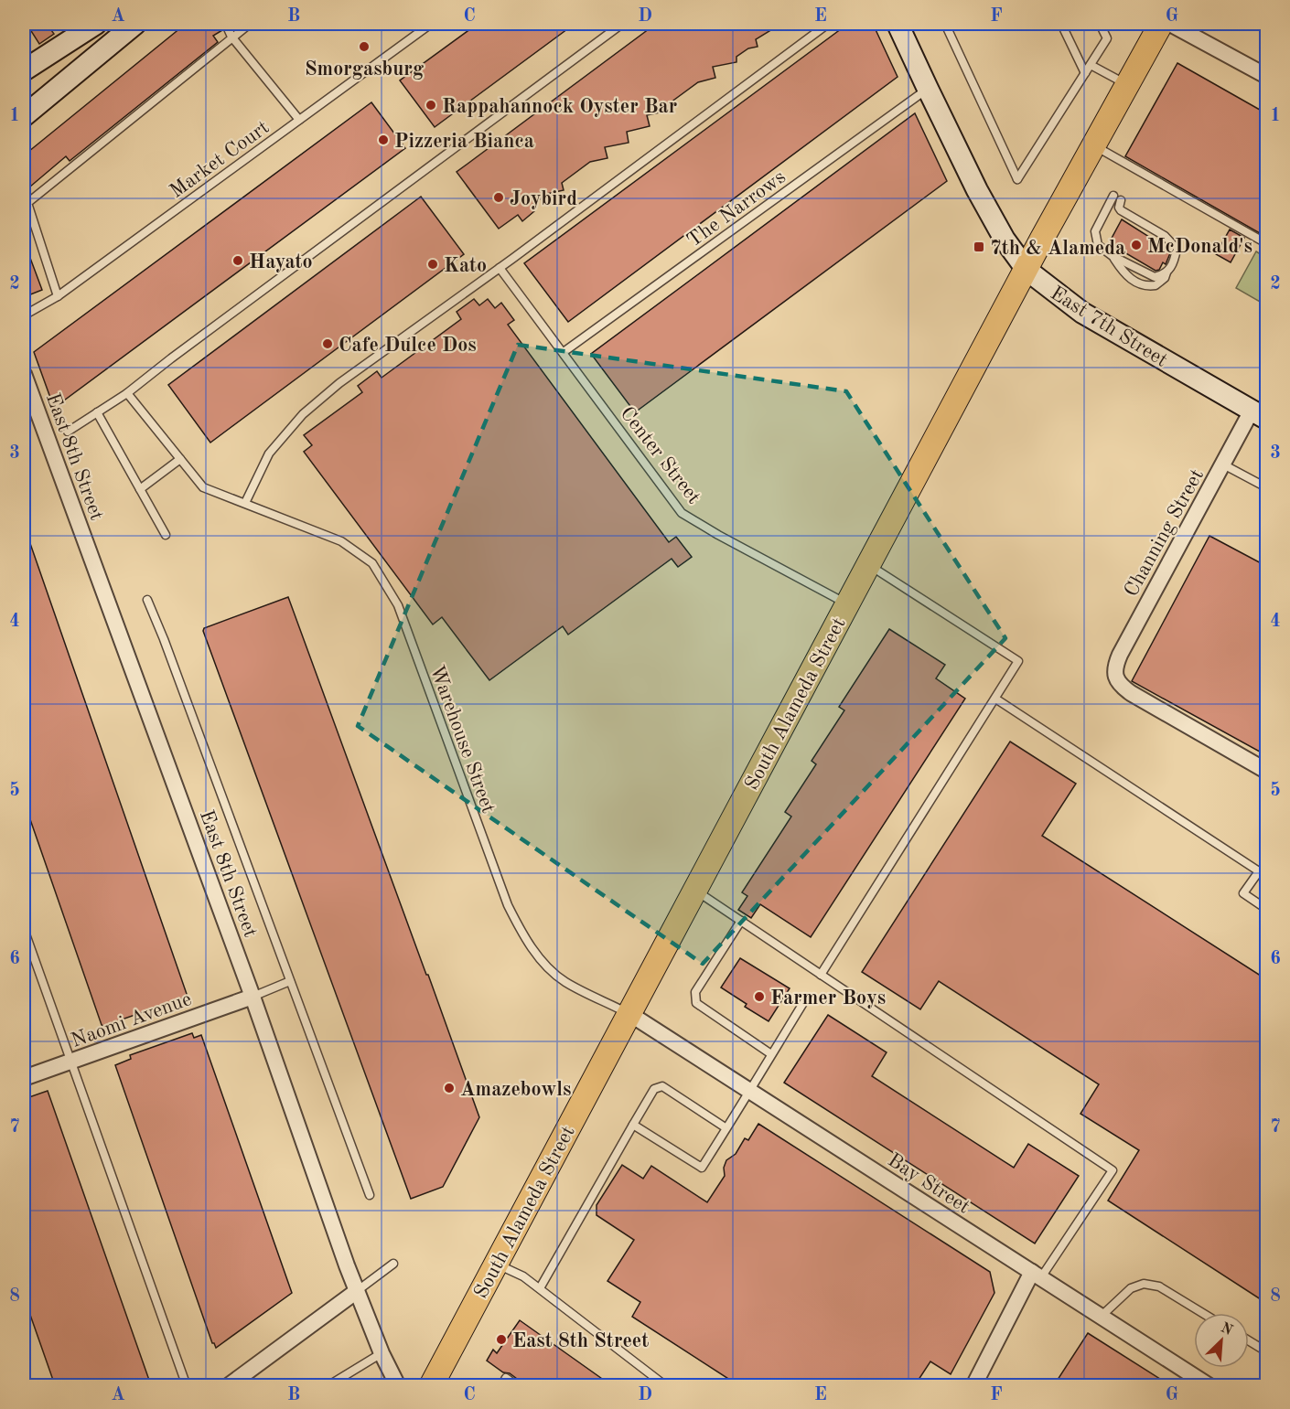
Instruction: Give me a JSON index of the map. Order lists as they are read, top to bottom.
{
  "streets": {
    "main road": ["East 7th Street", "South Alameda Street"],
    "street": [
      "East 8th Street",
      "Channing Street",
      "Naomi Avenue",
      "Bay Street"
    ],
    "lane": [
      "Market Court",
      "The Narrows",
      "Center Street",
      "Warehouse Street"
    ]
  },
  "crossings": [
    ["The Narrows", "East 7th Street"],
    ["The Narrows", "Center Street"],
    ["East 7th Street", "Channing Street"],
    ["East 7th Street", "South Alameda Street"],
    ["Center Street", "South Alameda Street"],
    ["East 8th Street", "Naomi Avenue"],
    ["South Alameda Street", "Warehouse Street"],
    ["South Alameda Street", "Bay Street"],
    ["Warehouse Street", "Bay Street"]
  ],
  "places": {
    "other": [
      "Smorgasburg",
      "Rappahannock Oyster Bar",
      "Pizzeria Bianca",
      "Joybird",
      "McDonald's",
      "Hayato",
      "Kato",
      "Cafe Dulce Dos",
      "Farmer Boys",
      "Amazebowls",
      "East 8th Street"
    ],
    "transit": ["7th & Alameda"]
  },
  "north": "top right",
  "grid": {
    "columns": [
      "A",
      "B",
      "C",
      "D",
      "E",
      "F",
      "G"
    ],
    "rows": [
      "1",
      "2",
      "3",
      "4",
      "5",
      "6",
      "7",
      "8"
    ]
  }
}
